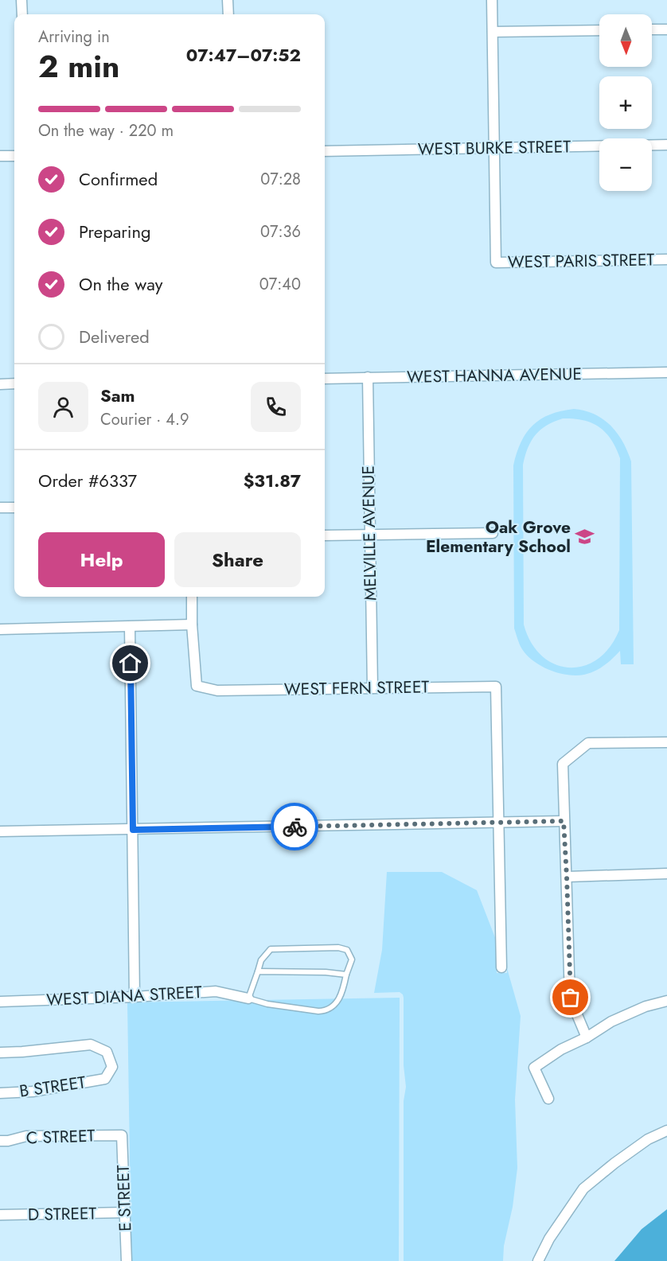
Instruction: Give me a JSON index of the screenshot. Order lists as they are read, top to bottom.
{
  "streets": {
    "street": [
      "WEST BURKE STREET",
      "WEST PARIS STREET",
      "WEST HANNA AVENUE",
      "MELVILLE AVENUE",
      "WEST FERN STREET",
      "WEST DIANA STREET",
      "B STREET",
      "C STREET",
      "E STREET",
      "D STREET"
    ]
  },
  "crossings": [
    ["WEST BURKE STREET", "WEST PARIS STREET"],
    ["WEST HANNA AVENUE", "MELVILLE AVENUE"],
    ["MELVILLE AVENUE", "WEST FERN STREET"],
    ["C STREET", "E STREET"],
    ["E STREET", "D STREET"]
  ],
  "places": {
    "school or university": ["Oak Grove Elementary School"]
  },
  "north": "bottom",
  "page": {
    "map_buttons": ["+", "−"],
    "heading": ["2 min", "Arriving in", "07:47–07:52"],
    "panel": [
      "Sam",
      "Courier · 4.9",
      "Order #6337",
      "$31.87"
    ],
    "bar": "On the way · 220 m",
    "list": [
      ["Confirmed", "07:28"],
      ["Preparing", "07:36"],
      ["On the way", "07:40"],
      "Delivered"
    ],
    "buttons": ["Help", "Share"]
  }
}
